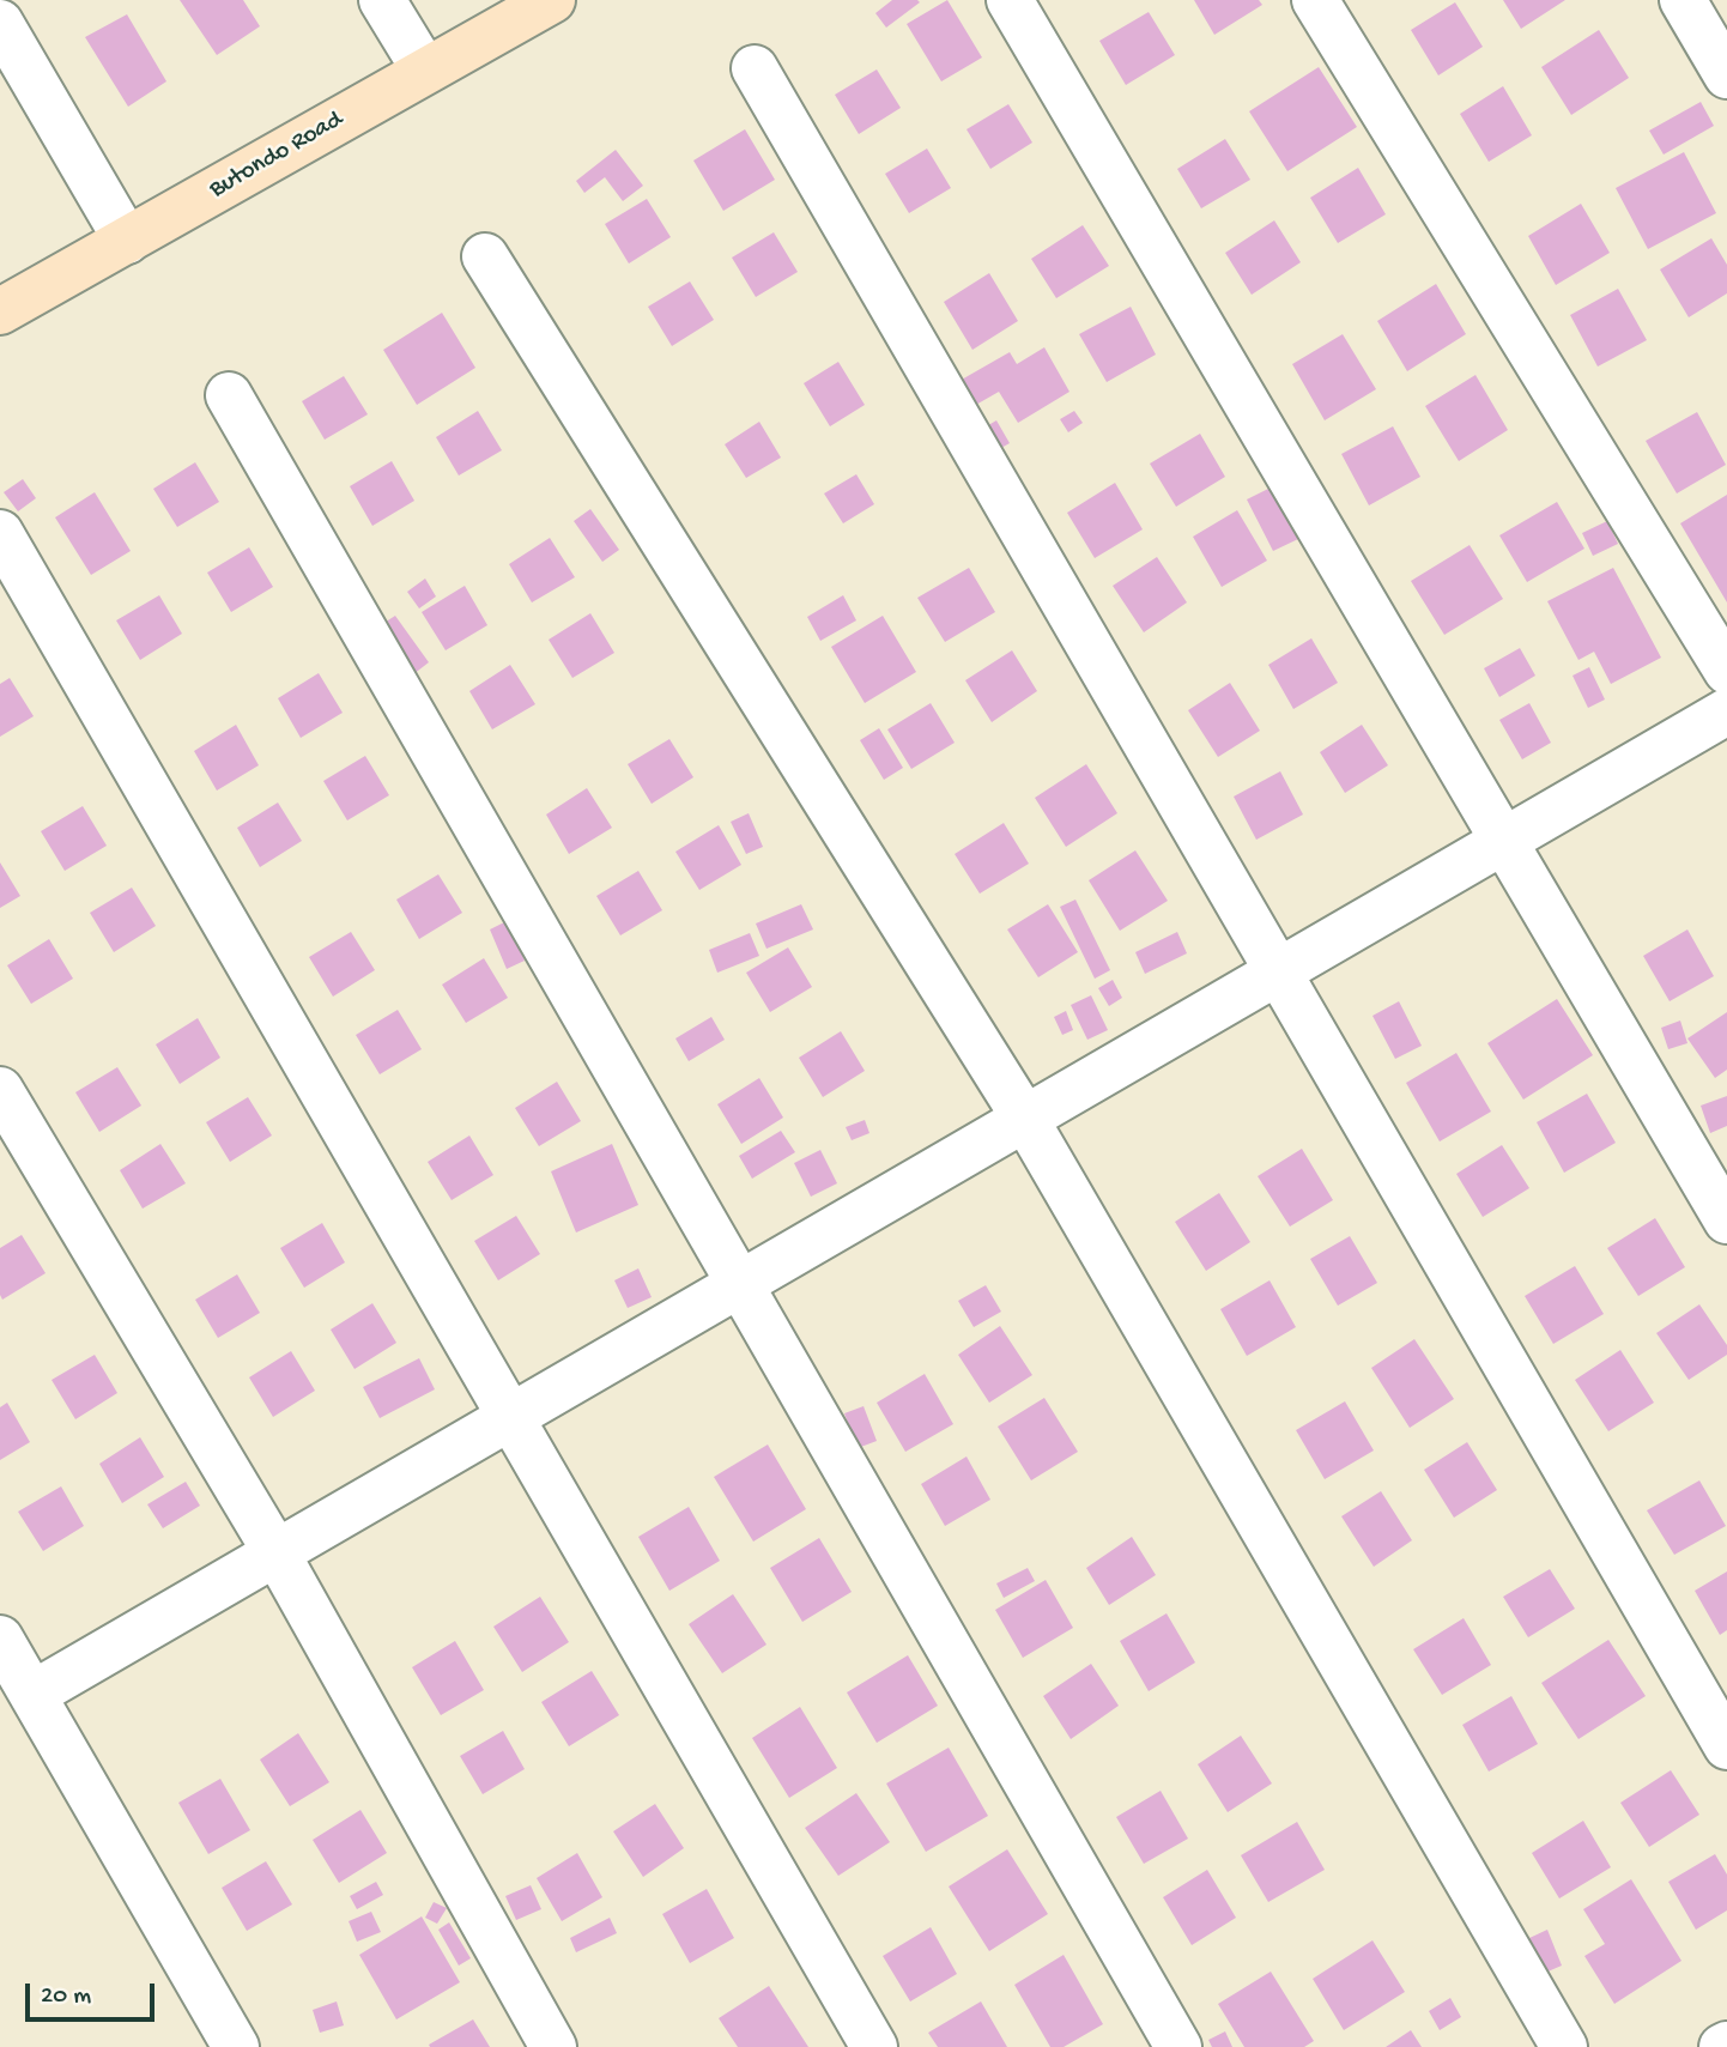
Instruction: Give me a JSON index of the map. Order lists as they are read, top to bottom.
{
  "streets": {
    "street": ["Butondo Road"]
  },
  "scale_bar": "20 m"
}
